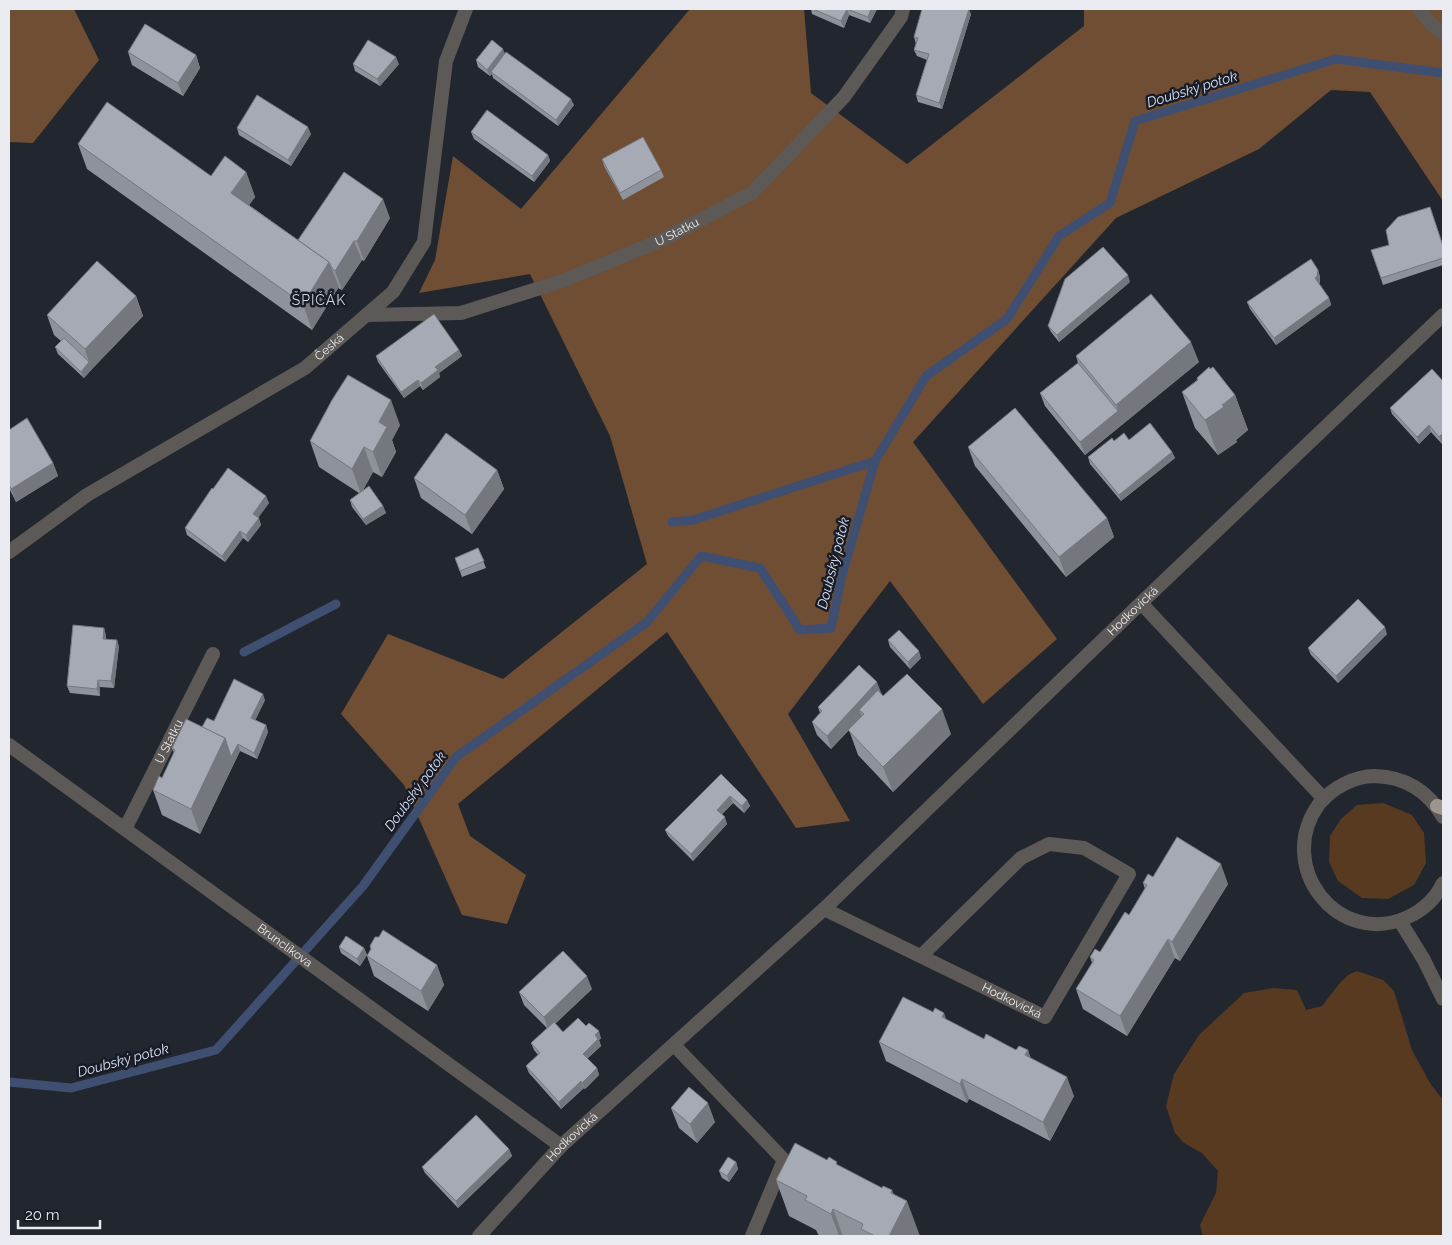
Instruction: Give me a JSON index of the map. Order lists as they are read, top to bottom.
{
  "streets": {
    "street": [
      "U Statku",
      "Česká",
      "Hodkovická",
      "Brunclíkova"
    ]
  },
  "crossings": [
    ["U Statku", "Česká"],
    ["U Statku", "Brunclíkova"],
    ["Hodkovická", "Brunclíkova"]
  ],
  "districts": ["ŠPIČÁK"],
  "water": ["Doubský potok"],
  "scale_bar": "20 m"
}
